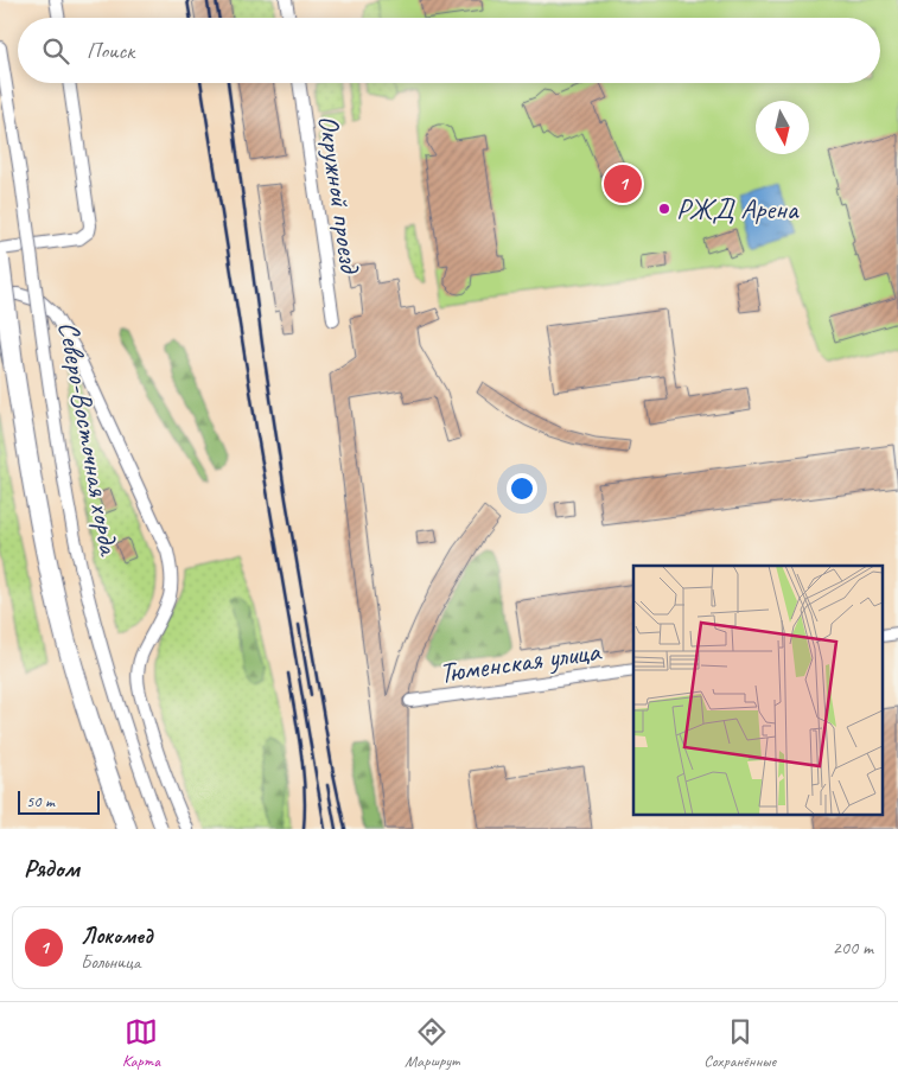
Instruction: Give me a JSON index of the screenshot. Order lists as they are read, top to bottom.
{
  "streets": {
    "street": ["Окружной проезд", "Северо-Восточная хорда", "Тюменская улица"]
  },
  "places": ["РЖД Арена"],
  "scale_bar": "50 m",
  "north": "bottom",
  "page": {
    "search": "Поиск",
    "pins": "1",
    "scale": "50 m",
    "heading": "Рядом",
    "list": [
      {
        "mark": "1",
        "name": "Локомед",
        "note": "Больница",
        "value": "200 m"
      }
    ],
    "nav": ["Карта", "Маршрут", "Сохранённые"]
  }
}
